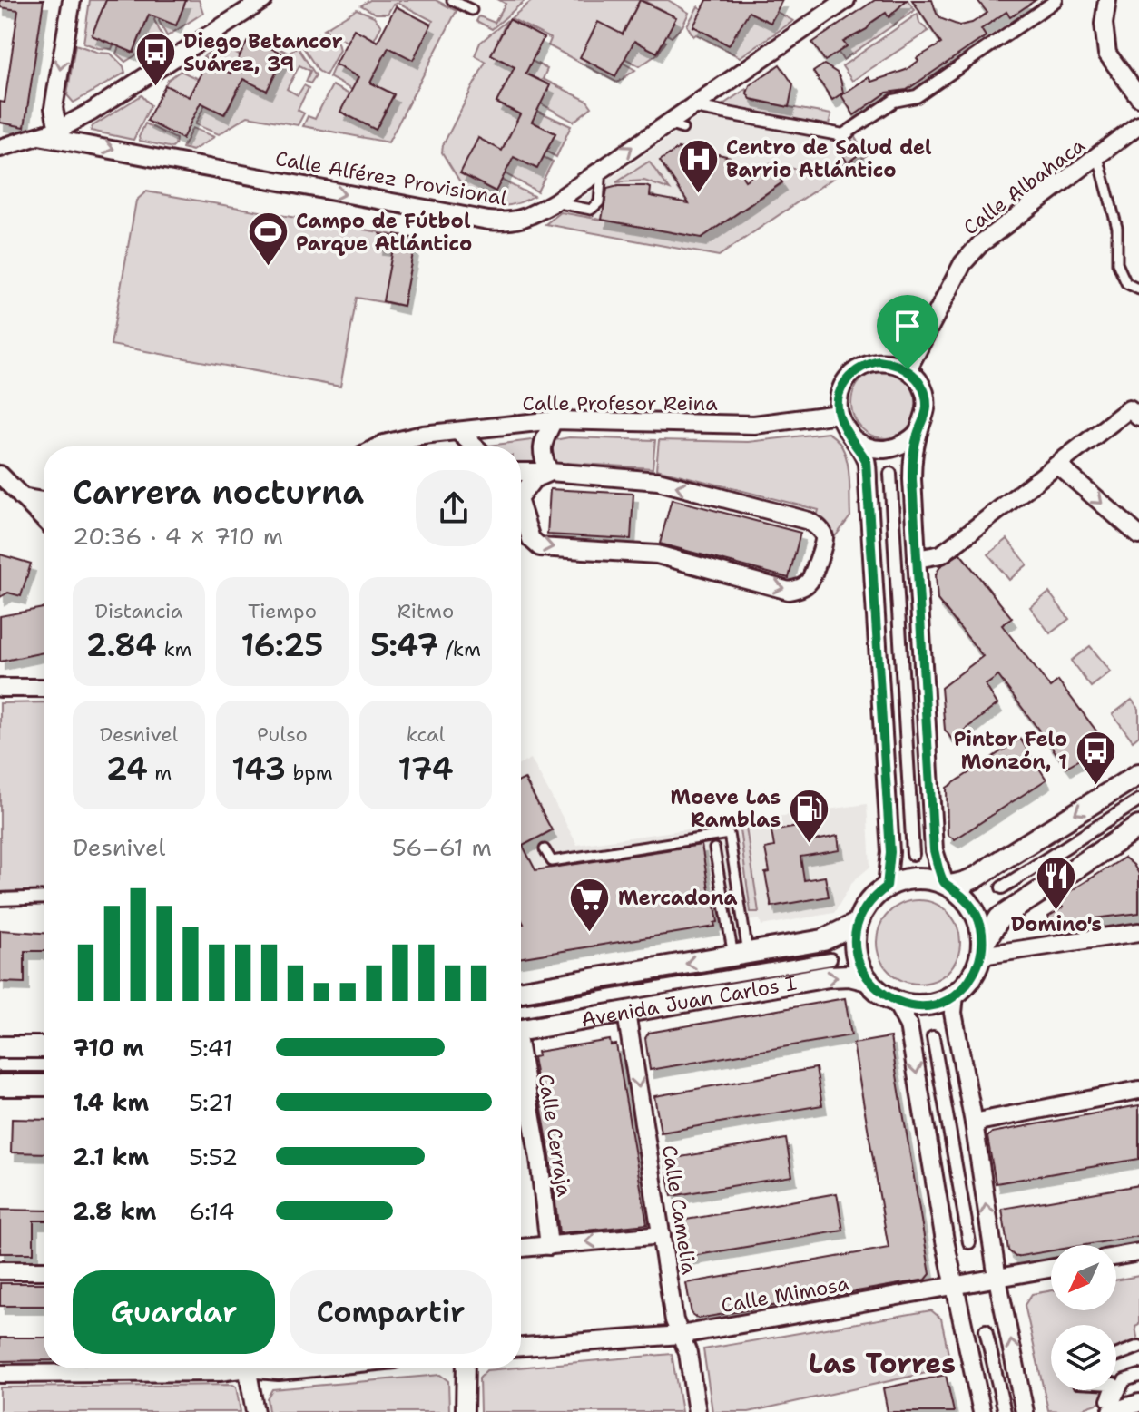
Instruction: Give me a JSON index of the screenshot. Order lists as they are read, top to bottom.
{
  "streets": {
    "street": [
      "Calle Alférez Provisional",
      "Calle Albahaca",
      "Calle Profesor Reina",
      "Avenida Juan Carlos I",
      "Calle Cerraja",
      "Calle Camelia",
      "Calle Mimosa"
    ]
  },
  "crossings": [
    ["Calle Albahaca", "Calle Profesor Reina"],
    ["Avenida Juan Carlos I", "Calle Camelia"],
    ["Calle Camelia", "Calle Mimosa"]
  ],
  "one_way": ["Calle Alférez Provisional", "Calle Camelia"],
  "districts": ["Las Torres"],
  "places": {
    "bus stop": ["Diego Betancor Suárez, 39", "Pintor Felo Monzón, 1"],
    "hospital": ["Centro de Salud del Barrio Atlántico"],
    "sports": ["Campo de Fútbol Parque Atlántico"],
    "fuel station": ["Moeve Las Ramblas"],
    "restaurant": ["Domino's"],
    "supermarket": ["Mercadona"]
  },
  "north": "bottom left",
  "page": {
    "heading": ["Carrera nocturna", "20:36 · 4 × 710 m"],
    "stats": [
      ["Distancia", "2.84 km"],
      ["Tiempo", "16:25"],
      ["Ritmo", "5:47 /km"],
      ["Desnivel", "24 m"],
      ["Pulso", "143 bpm"],
      ["kcal", "174"]
    ],
    "chart": ["Desnivel", "56–61 m"],
    "list": [
      {
        "name": "710 m",
        "note": "5:41"
      },
      {
        "name": "1.4 km",
        "note": "5:21"
      },
      {
        "name": "2.1 km",
        "note": "5:52"
      },
      {
        "name": "2.8 km",
        "note": "6:14"
      }
    ],
    "buttons": ["Guardar", "Compartir"]
  }
}
